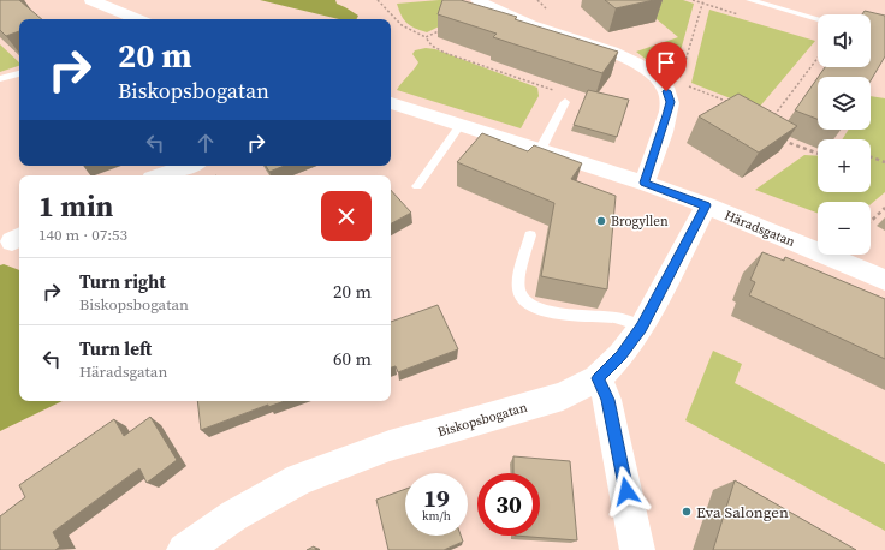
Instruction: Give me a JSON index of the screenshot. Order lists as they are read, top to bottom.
{
  "streets": {
    "street": ["Häradsgatan", "Biskopsbogatan"]
  },
  "crossings": [
    ["Häradsgatan", "Biskopsbogatan"]
  ],
  "places": ["Brogyllen", "Eva Salongen"],
  "page": {
    "map_buttons": ["+", "−"],
    "turn": ["20 m", "Biskopsbogatan"],
    "heading": ["1 min", "140 m · 07:53"],
    "list": [
      {
        "name": "Turn right",
        "note": "Biskopsbogatan",
        "value": "20 m"
      },
      {
        "name": "Turn left",
        "note": "Häradsgatan",
        "value": "60 m"
      }
    ],
    "speed": "19 km/h",
    "limit": "30"
  }
}
